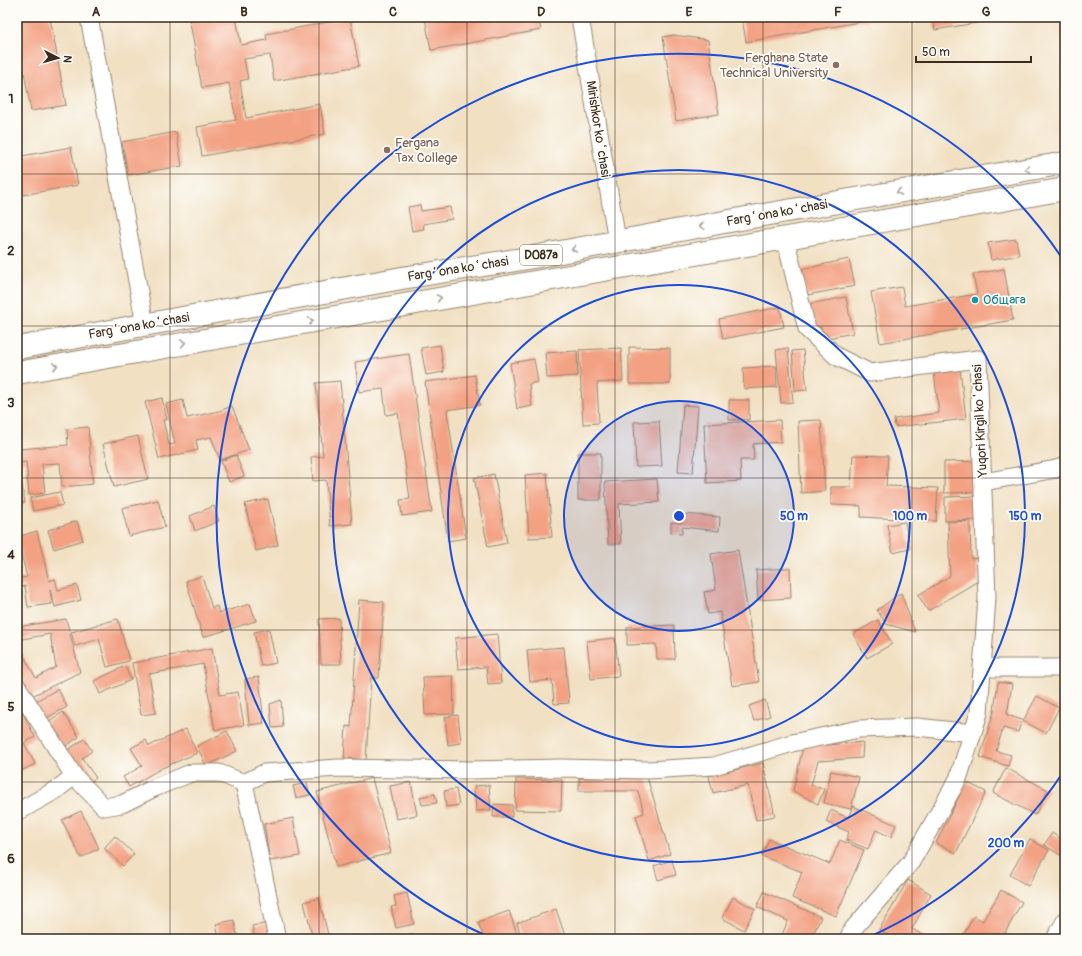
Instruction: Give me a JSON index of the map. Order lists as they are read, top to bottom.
{
  "streets": {
    "main road": ["Fargʻona koʻchasi", "D087a"],
    "street": ["Mirishkor koʻchasi", "Yuqori Kirgil koʻchasi"]
  },
  "crossings": [
    ["Mirishkor koʻchasi", "Fargʻona koʻchasi"],
    ["Fargʻona koʻchasi", "Yuqori Kirgil koʻchasi"]
  ],
  "places": ["Ferghana State Technical University", "Fergana Tax College", "Общага"],
  "scale_bar": "50 m",
  "north": "right",
  "grid": {
    "columns": [
      "A",
      "B",
      "C",
      "D",
      "E",
      "F",
      "G"
    ],
    "rows": [
      "1",
      "2",
      "3",
      "4",
      "5",
      "6"
    ]
  },
  "rings": [
    "50 m",
    "100 m",
    "150 m",
    "200 m"
  ]
}
